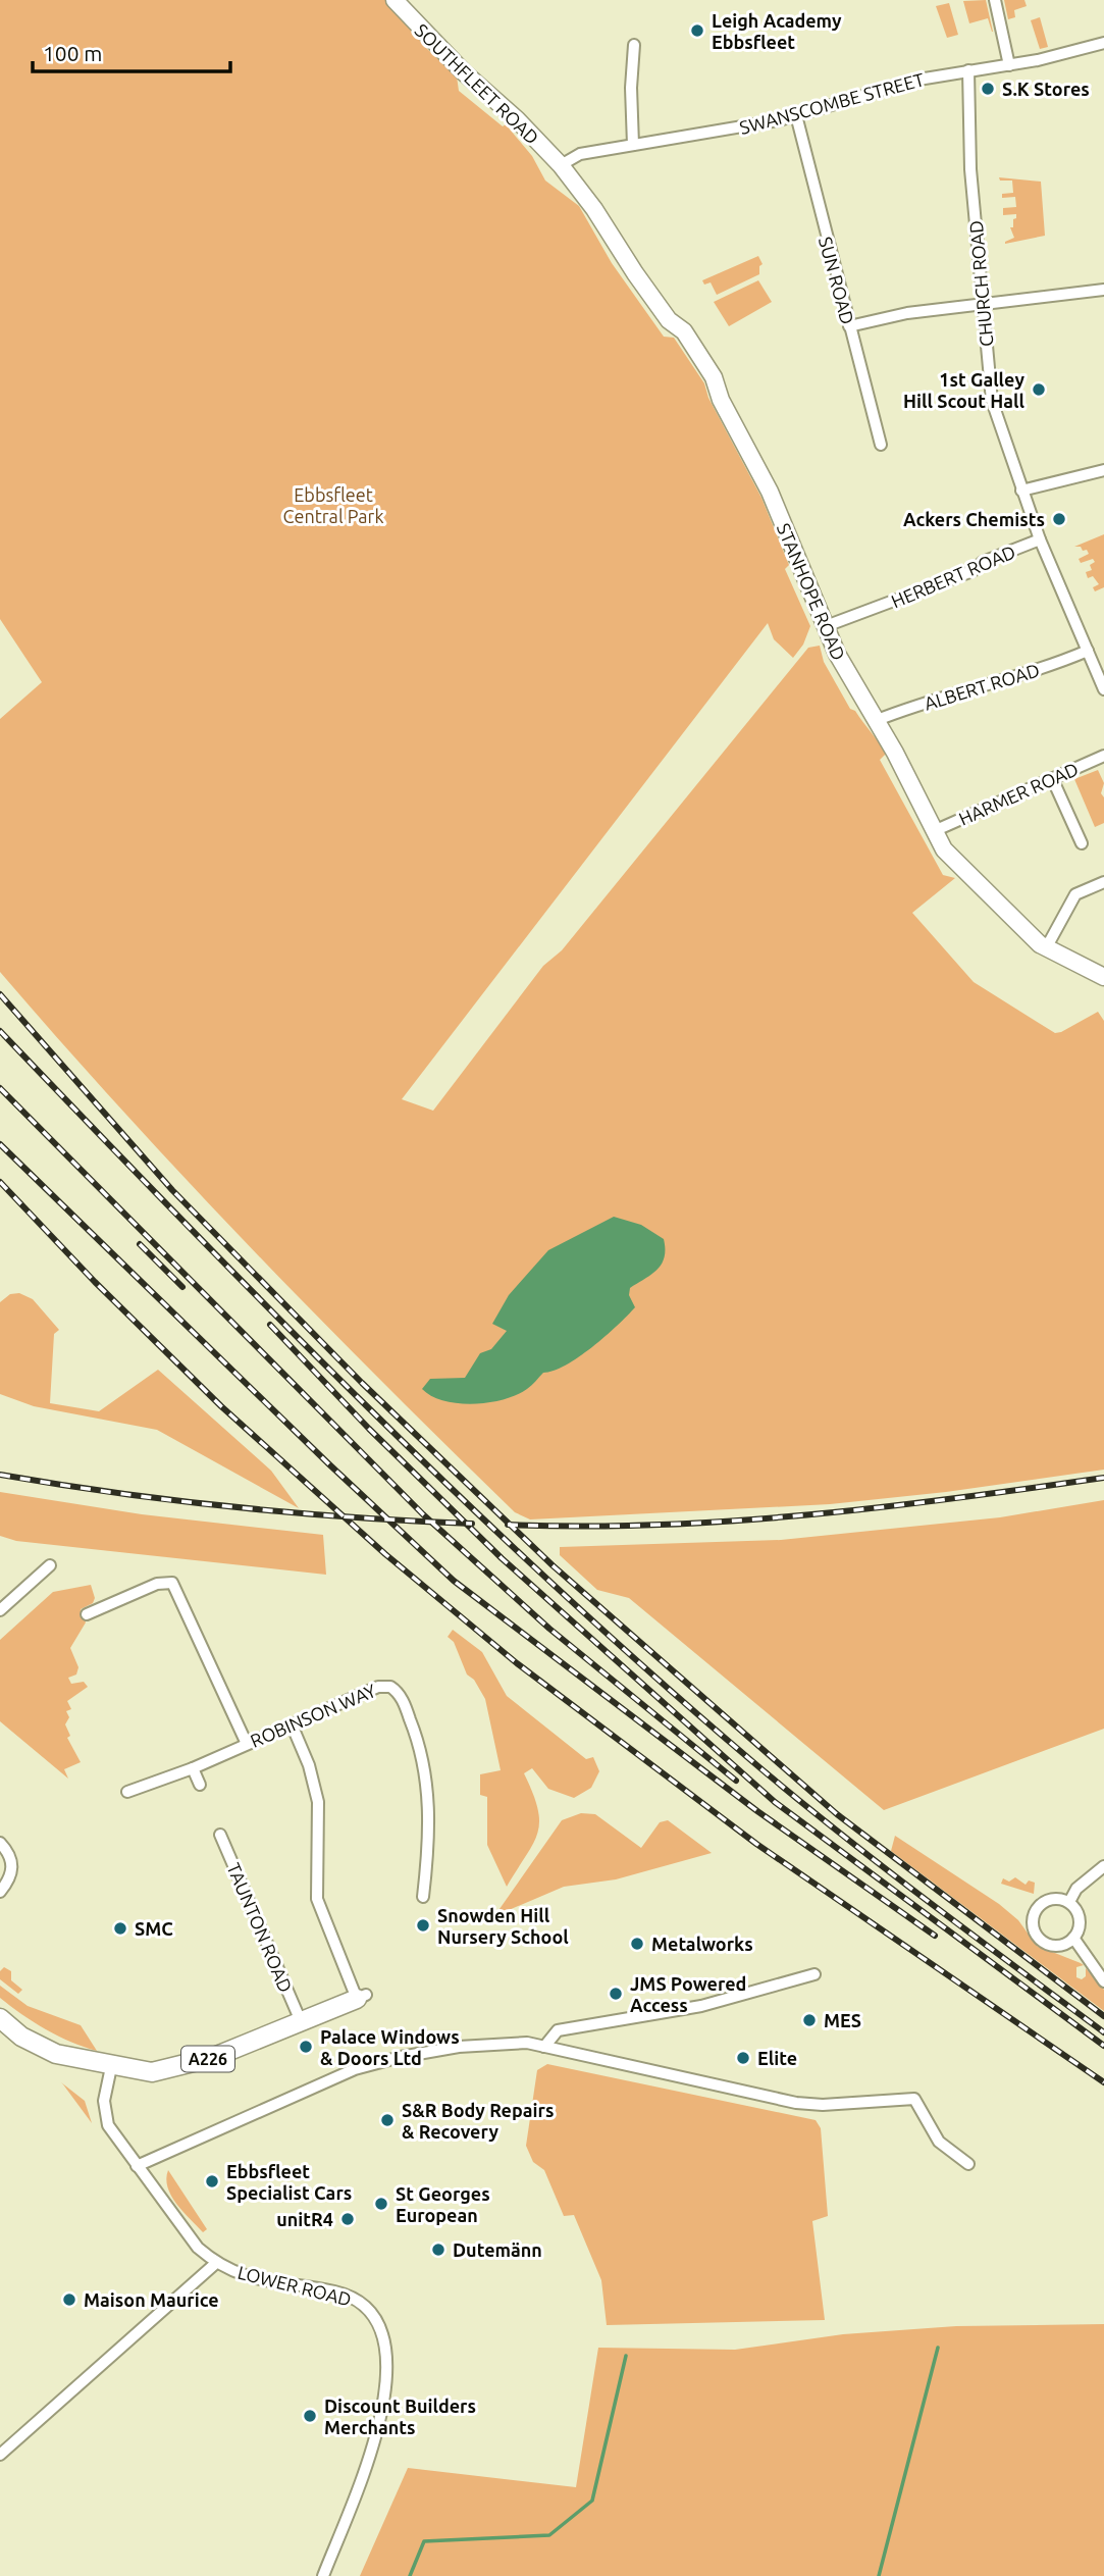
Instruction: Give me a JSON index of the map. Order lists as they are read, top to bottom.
{
  "streets": {
    "main road": ["SOUTHFLEET ROAD", "STANHOPE ROAD", "A226"],
    "street": [
      "SWANSCOMBE STREET",
      "SUN ROAD",
      "CHURCH ROAD",
      "HERBERT ROAD",
      "ALBERT ROAD",
      "HARMER ROAD",
      "ROBINSON WAY",
      "TAUNTON ROAD",
      "LOWER ROAD"
    ]
  },
  "crossings": [
    ["SOUTHFLEET ROAD", "SWANSCOMBE STREET"],
    ["SOUTHFLEET ROAD", "STANHOPE ROAD"],
    ["SWANSCOMBE STREET", "SUN ROAD"],
    ["SWANSCOMBE STREET", "CHURCH ROAD"],
    ["SWANSCOMBE STREET", "STANHOPE ROAD"],
    ["CHURCH ROAD", "HERBERT ROAD"],
    ["CHURCH ROAD", "ALBERT ROAD"],
    ["HERBERT ROAD", "STANHOPE ROAD"],
    ["STANHOPE ROAD", "ALBERT ROAD"],
    ["STANHOPE ROAD", "HARMER ROAD"],
    ["TAUNTON ROAD", "A226"],
    ["A226", "LOWER ROAD"]
  ],
  "parks": ["Ebbsfleet Central Park"],
  "places": [
    "Leigh Academy Ebbsfleet",
    "S.K Stores",
    "1st Galley Hill Scout Hall",
    "Ackers Chemists",
    "Snowden Hill Nursery School",
    "SMC",
    "Metalworks",
    "JMS Powered Access",
    "MES",
    "Palace Windows & Doors Ltd",
    "Elite",
    "S&R Body Repairs & Recovery",
    "Ebbsfleet Specialist Cars",
    "St Georges European",
    "unitR4",
    "Dutemänn",
    "Maison Maurice",
    "Discount Builders Merchants"
  ],
  "scale_bar": "100 m"
}
